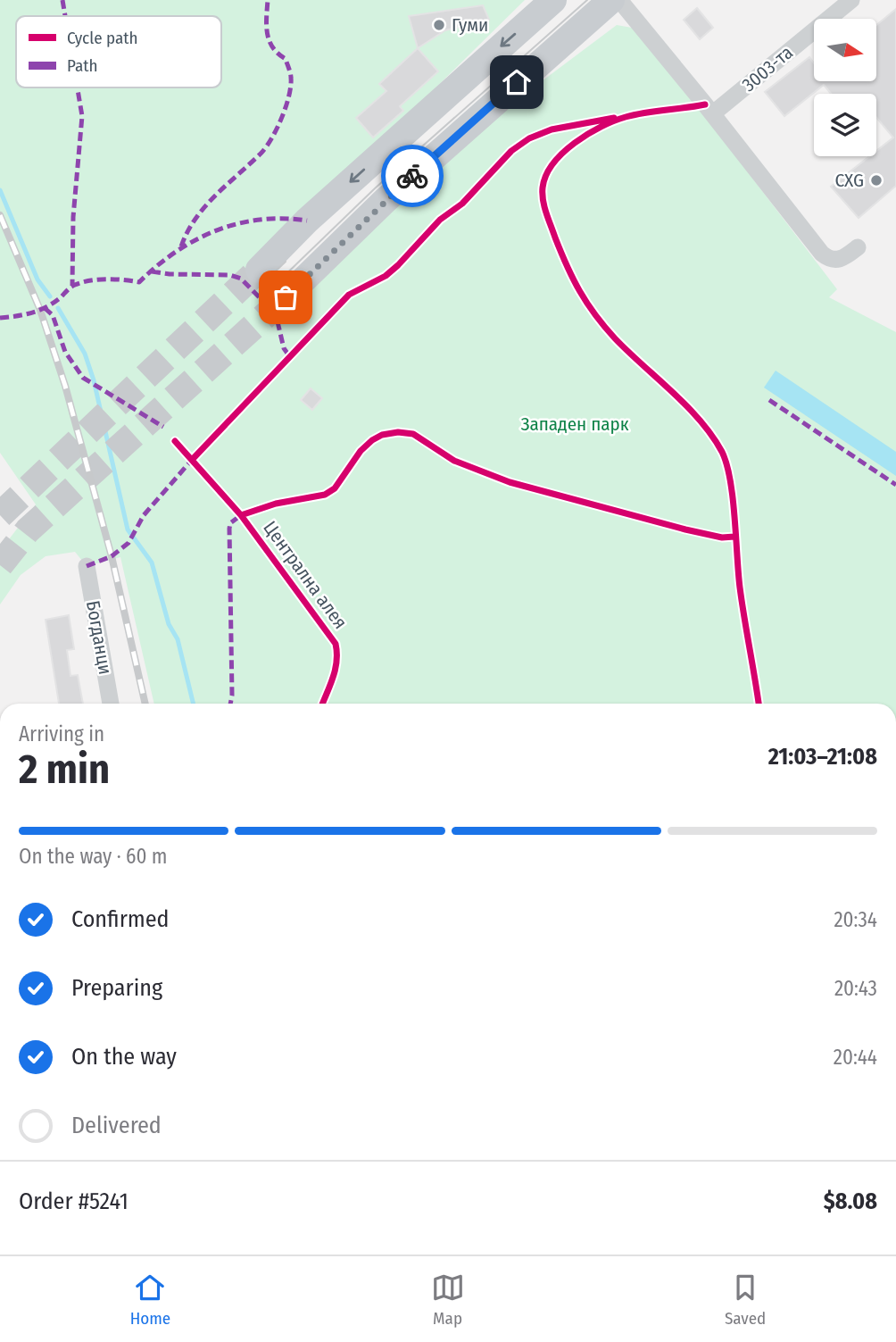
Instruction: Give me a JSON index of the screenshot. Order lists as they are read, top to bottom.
{
  "streets": {
    "street": ["3003-та", "Богданци"],
    "cycle path": ["Централна алея"]
  },
  "parks": ["Западен парк"],
  "places": ["Гуми", "CXG"],
  "legend": ["Cycle path", "Path"],
  "north": "right",
  "page": {
    "heading": ["2 min", "Arriving in", "21:03–21:08"],
    "panel": ["Order #5241", "$8.08"],
    "bar": "On the way · 60 m",
    "list": [
      ["Confirmed", "20:34"],
      ["Preparing", "20:43"],
      ["On the way", "20:44"],
      "Delivered"
    ],
    "tabs": ["Home", "Map", "Saved"]
  }
}
